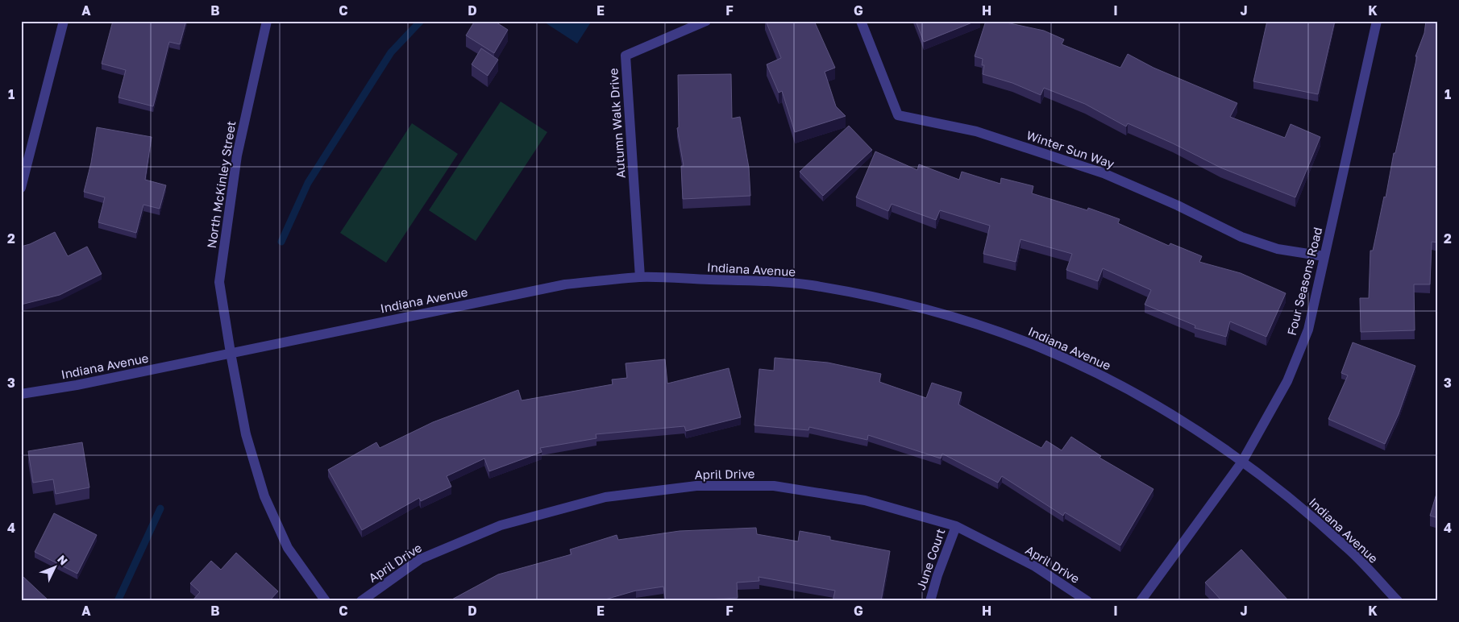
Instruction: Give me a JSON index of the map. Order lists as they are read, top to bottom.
{
  "streets": {
    "street": [
      "Autumn Walk Drive",
      "Winter Sun Way",
      "North McKinley Street",
      "Indiana Avenue",
      "Four Seasons Road",
      "April Drive",
      "June Court"
    ]
  },
  "crossings": [
    ["Autumn Walk Drive", "Indiana Avenue"],
    ["Winter Sun Way", "Four Seasons Road"],
    ["North McKinley Street", "Indiana Avenue"],
    ["Indiana Avenue", "Four Seasons Road"],
    ["April Drive", "June Court"]
  ],
  "north": "top right",
  "grid": {
    "columns": [
      "A",
      "B",
      "C",
      "D",
      "E",
      "F",
      "G",
      "H",
      "I",
      "J",
      "K"
    ],
    "rows": [
      "1",
      "2",
      "3",
      "4"
    ]
  }
}
